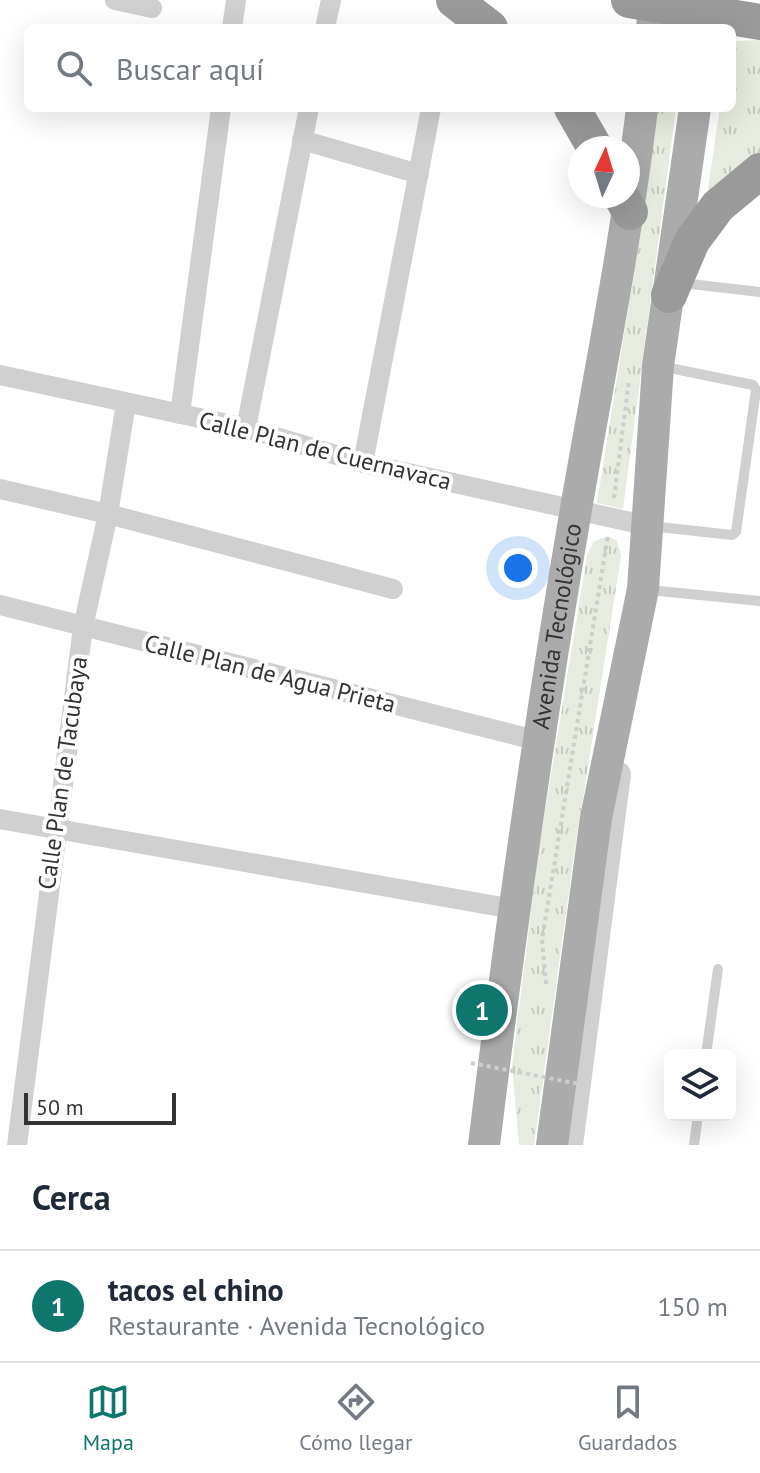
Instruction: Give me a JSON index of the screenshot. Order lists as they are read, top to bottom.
{
  "streets": {
    "main road": ["Avenida Tecnológico"],
    "street": ["Calle Plan de Cuernavaca", "Calle Plan de Agua Prieta", "Calle Plan de Tacubaya"]
  },
  "crossings": [
    ["Calle Plan de Cuernavaca", "Avenida Tecnológico"],
    ["Calle Plan de Cuernavaca", "Calle Plan de Tacubaya"],
    ["Avenida Tecnológico", "Calle Plan de Agua Prieta"],
    ["Calle Plan de Agua Prieta", "Calle Plan de Tacubaya"]
  ],
  "scale_bar": "50 m",
  "north": "top",
  "page": {
    "search": "Buscar aquí",
    "pins": "1",
    "scale": "50 m",
    "heading": "Cerca",
    "list": [
      {
        "mark": "1",
        "name": "tacos el chino",
        "note": "Restaurante · Avenida Tecnológico",
        "value": "150 m"
      }
    ],
    "nav": ["Mapa", "Cómo llegar", "Guardados"]
  }
}
